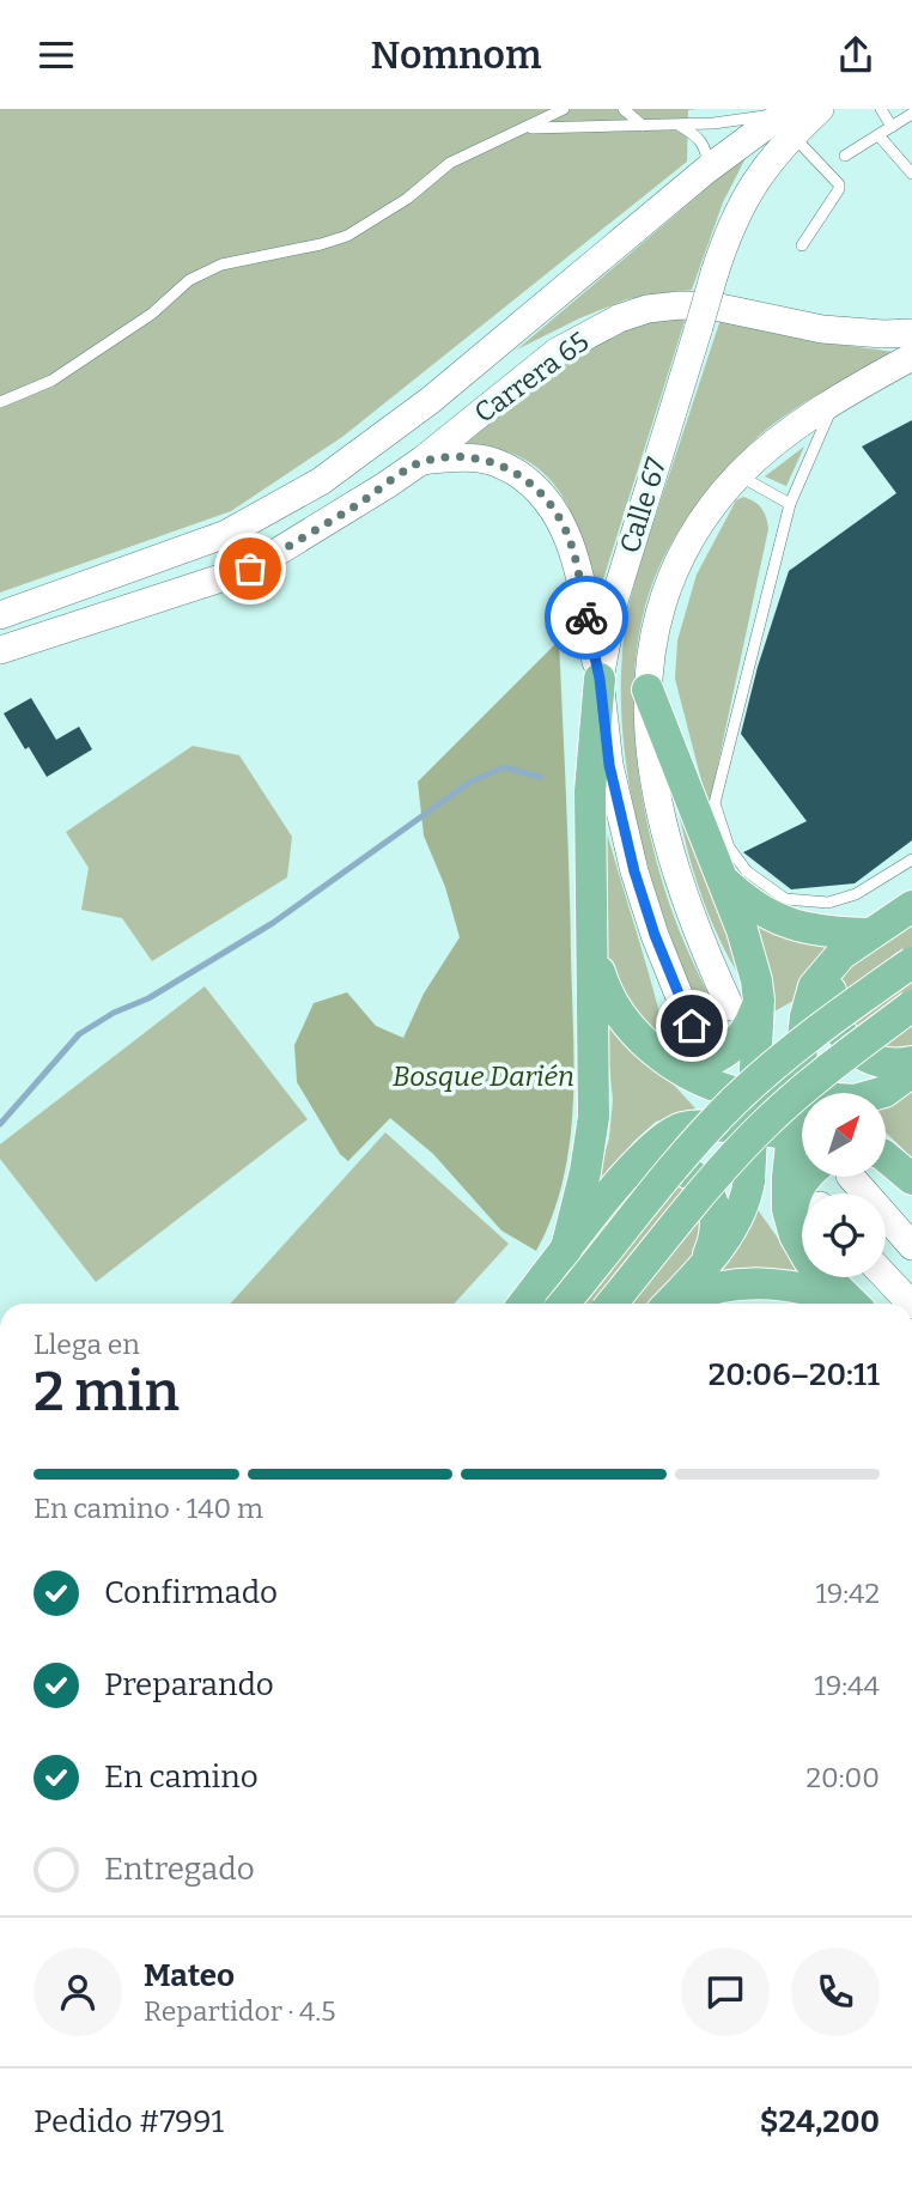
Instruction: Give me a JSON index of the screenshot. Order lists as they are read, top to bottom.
{
  "streets": {
    "main road": ["Carrera 65", "Calle 67"]
  },
  "crossings": [
    ["Carrera 65", "Calle 67"]
  ],
  "parks": ["Bosque Darién"],
  "north": "top right",
  "page": {
    "header": "Nomnom",
    "heading": ["2 min", "Llega en", "20:06–20:11"],
    "panel": [
      "Mateo",
      "Repartidor · 4.5",
      "Pedido #7991",
      "$24,200"
    ],
    "bar": "En camino · 140 m",
    "list": [
      ["Confirmado", "19:42"],
      ["Preparando", "19:44"],
      ["En camino", "20:00"],
      "Entregado"
    ]
  }
}
